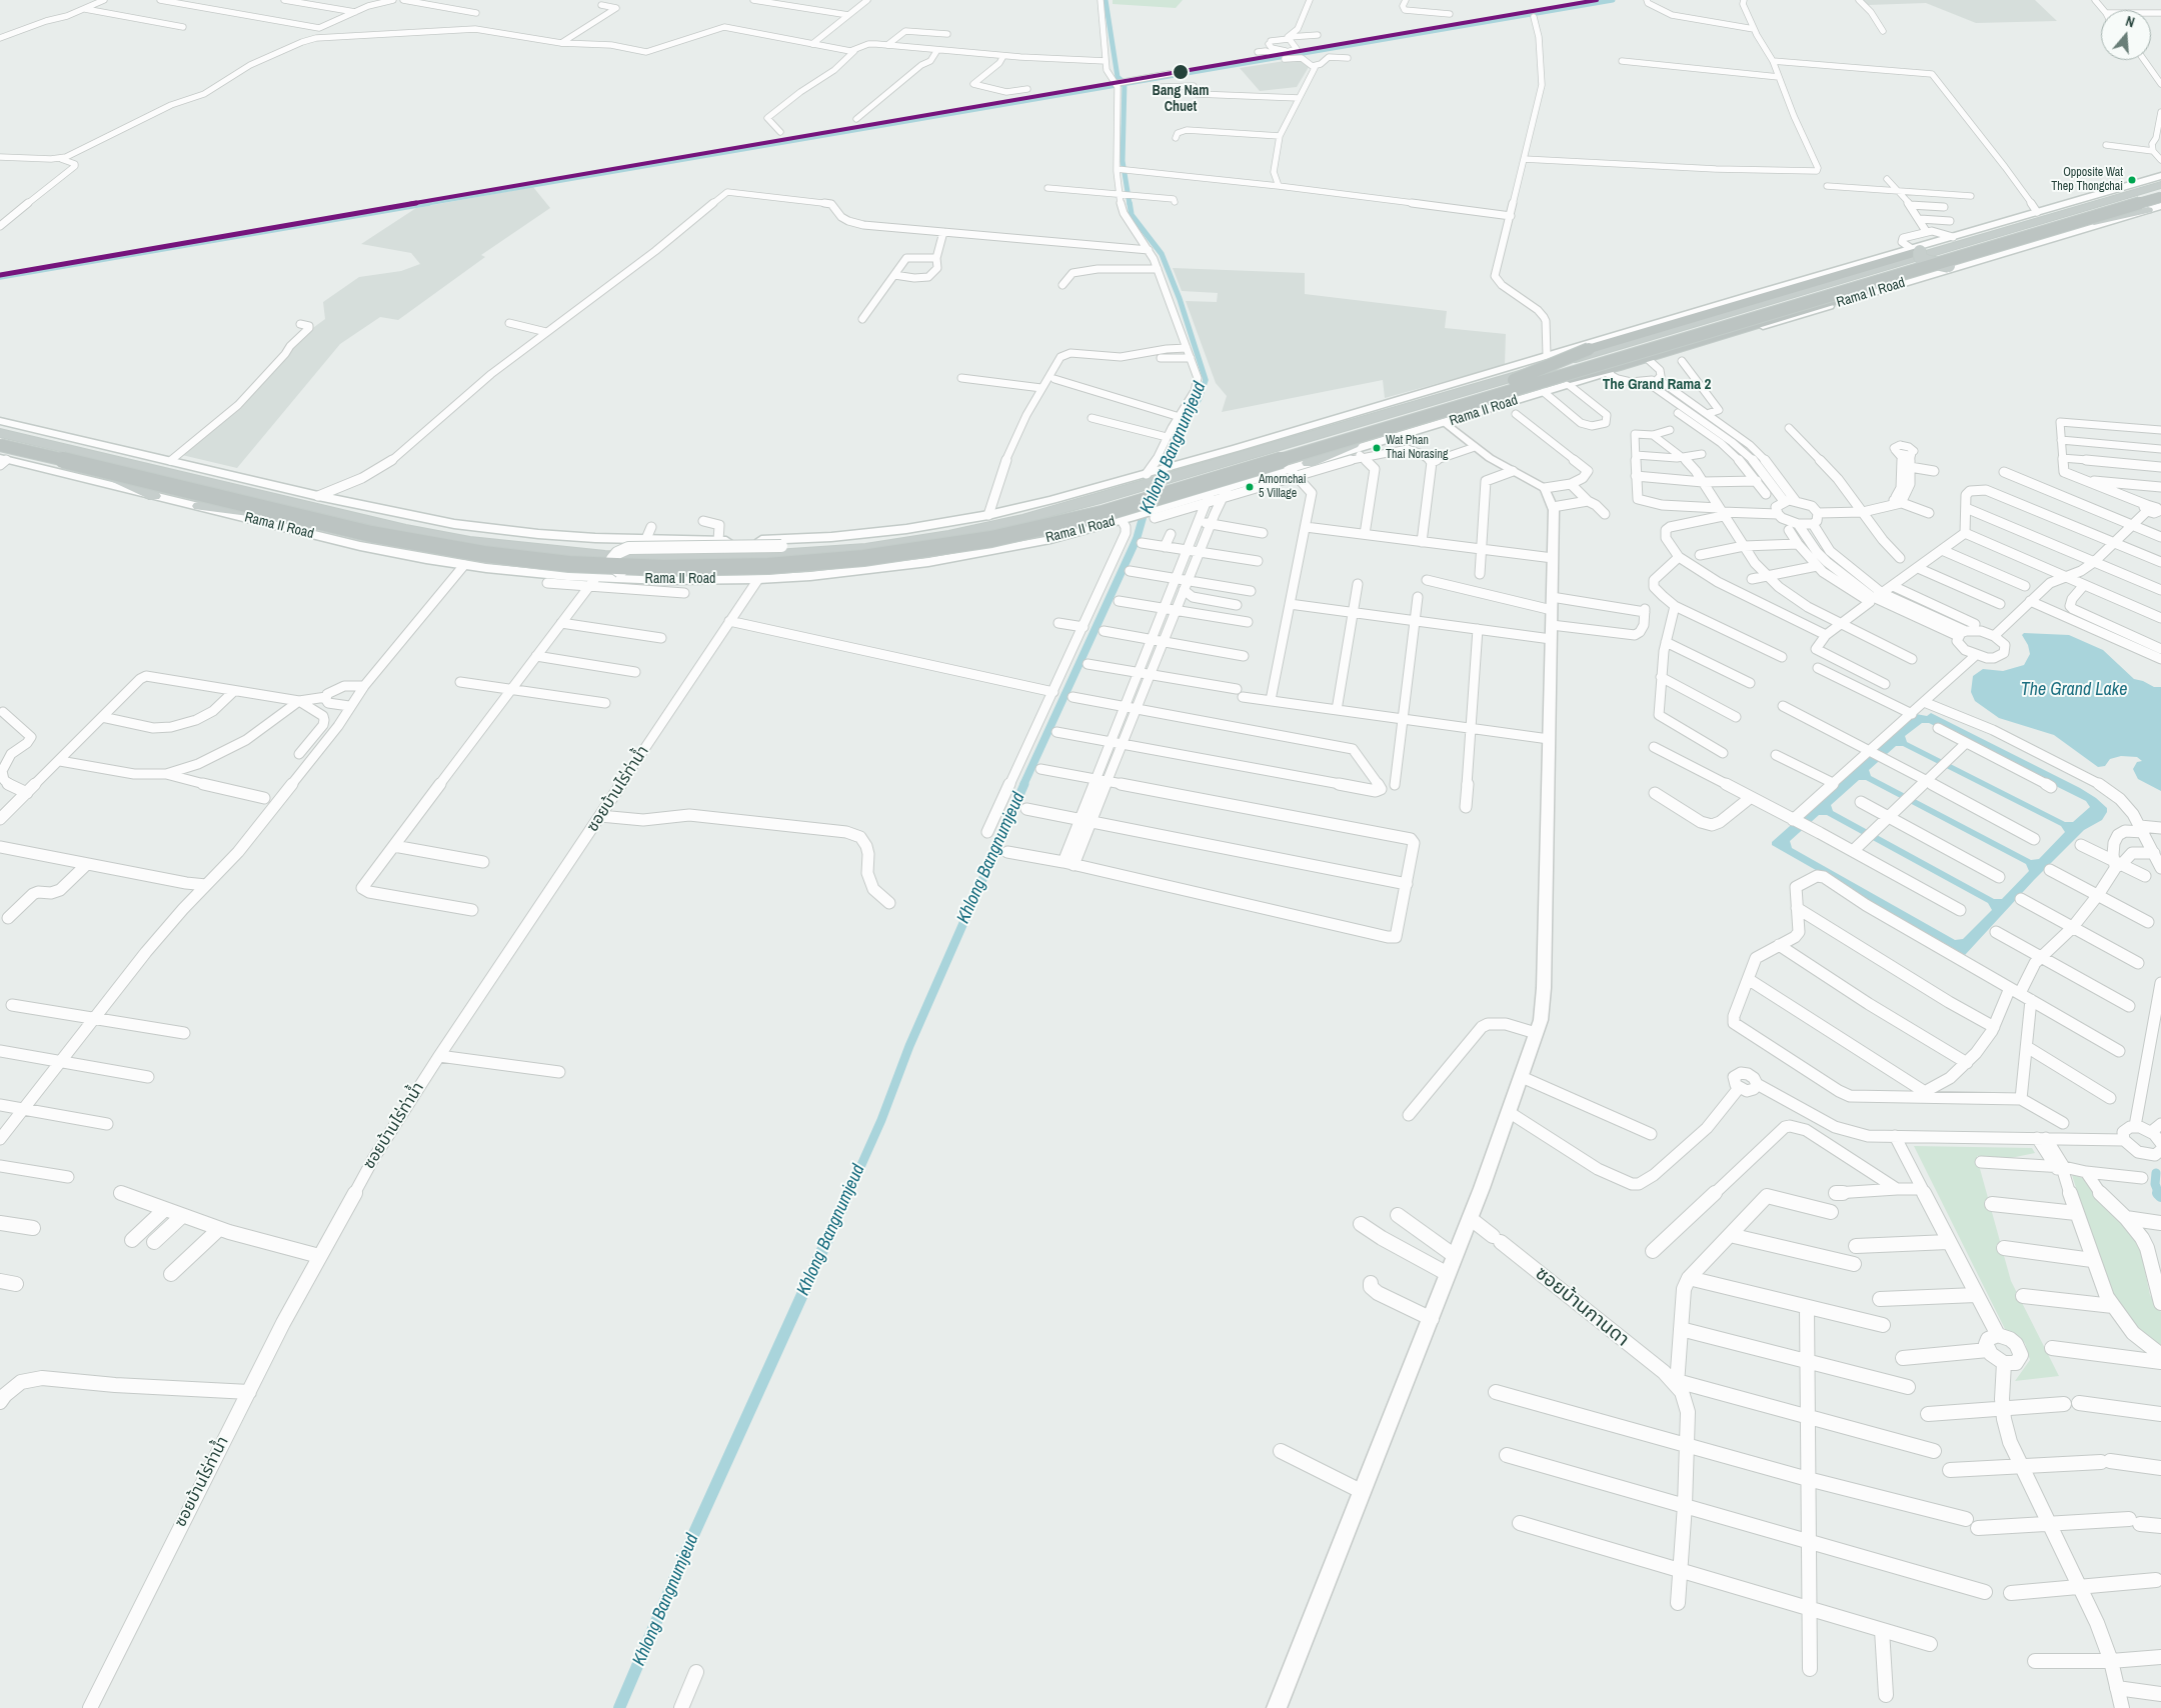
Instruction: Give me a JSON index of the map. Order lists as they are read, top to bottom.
{
  "streets": {
    "highway": ["Rama II Road"],
    "street": ["ซอยบ้านไร่ท่าน้ำ", "ซอยบ้านกานดา"]
  },
  "crossings": [
    ["Rama II Road", "ซอยบ้านไร่ท่าน้ำ"]
  ],
  "districts": ["The Grand Rama 2"],
  "water": ["Khlong Bangnumjeud", "The Grand Lake"],
  "places": [
    "Bang Nam Chuet",
    "Opposite Wat Thep Thongchai",
    "Wat Phan Thai Norasing",
    "Amornchai 5 Village"
  ],
  "north": "top"
}
